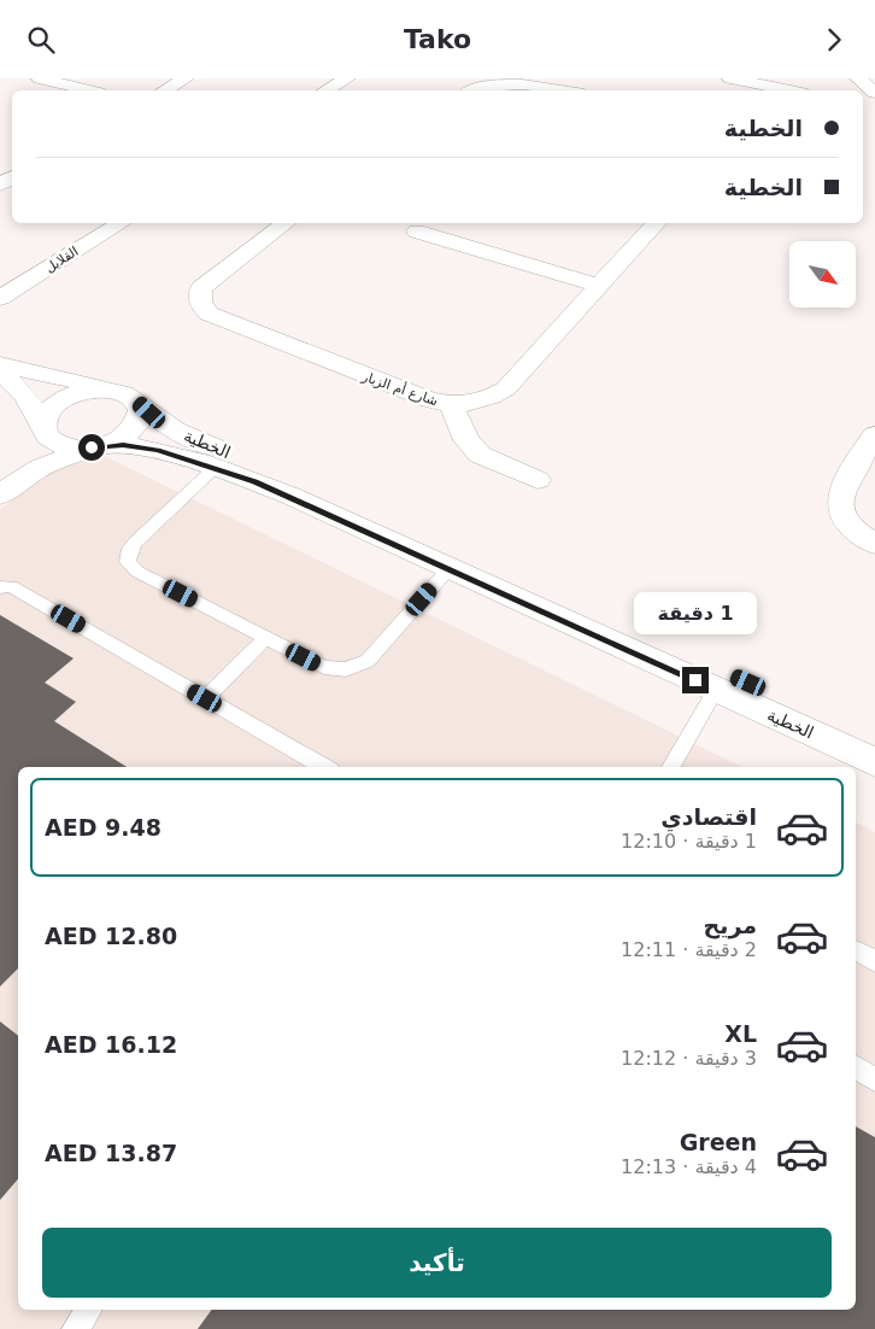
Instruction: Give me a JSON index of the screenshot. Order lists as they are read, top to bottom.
{
  "streets": {
    "street": ["القلايل", "شارع أم الزبار", "الخطية"]
  },
  "north": "bottom right",
  "page": {
    "header": "Tako",
    "banner": ["الخطية", "الخطية"],
    "bubble": "1 دقيقة",
    "list": [
      {
        "name": "اقتصادي",
        "note": "1 دقيقة · 12:10",
        "value": "AED 9.48"
      },
      {
        "name": "مريح",
        "note": "2 دقيقة · 12:11",
        "value": "AED 12.80"
      },
      {
        "name": "XL",
        "note": "3 دقيقة · 12:12",
        "value": "AED 16.12"
      },
      {
        "name": "Green",
        "note": "4 دقيقة · 12:13",
        "value": "AED 13.87"
      }
    ],
    "buttons": "تأكيد"
  }
}
